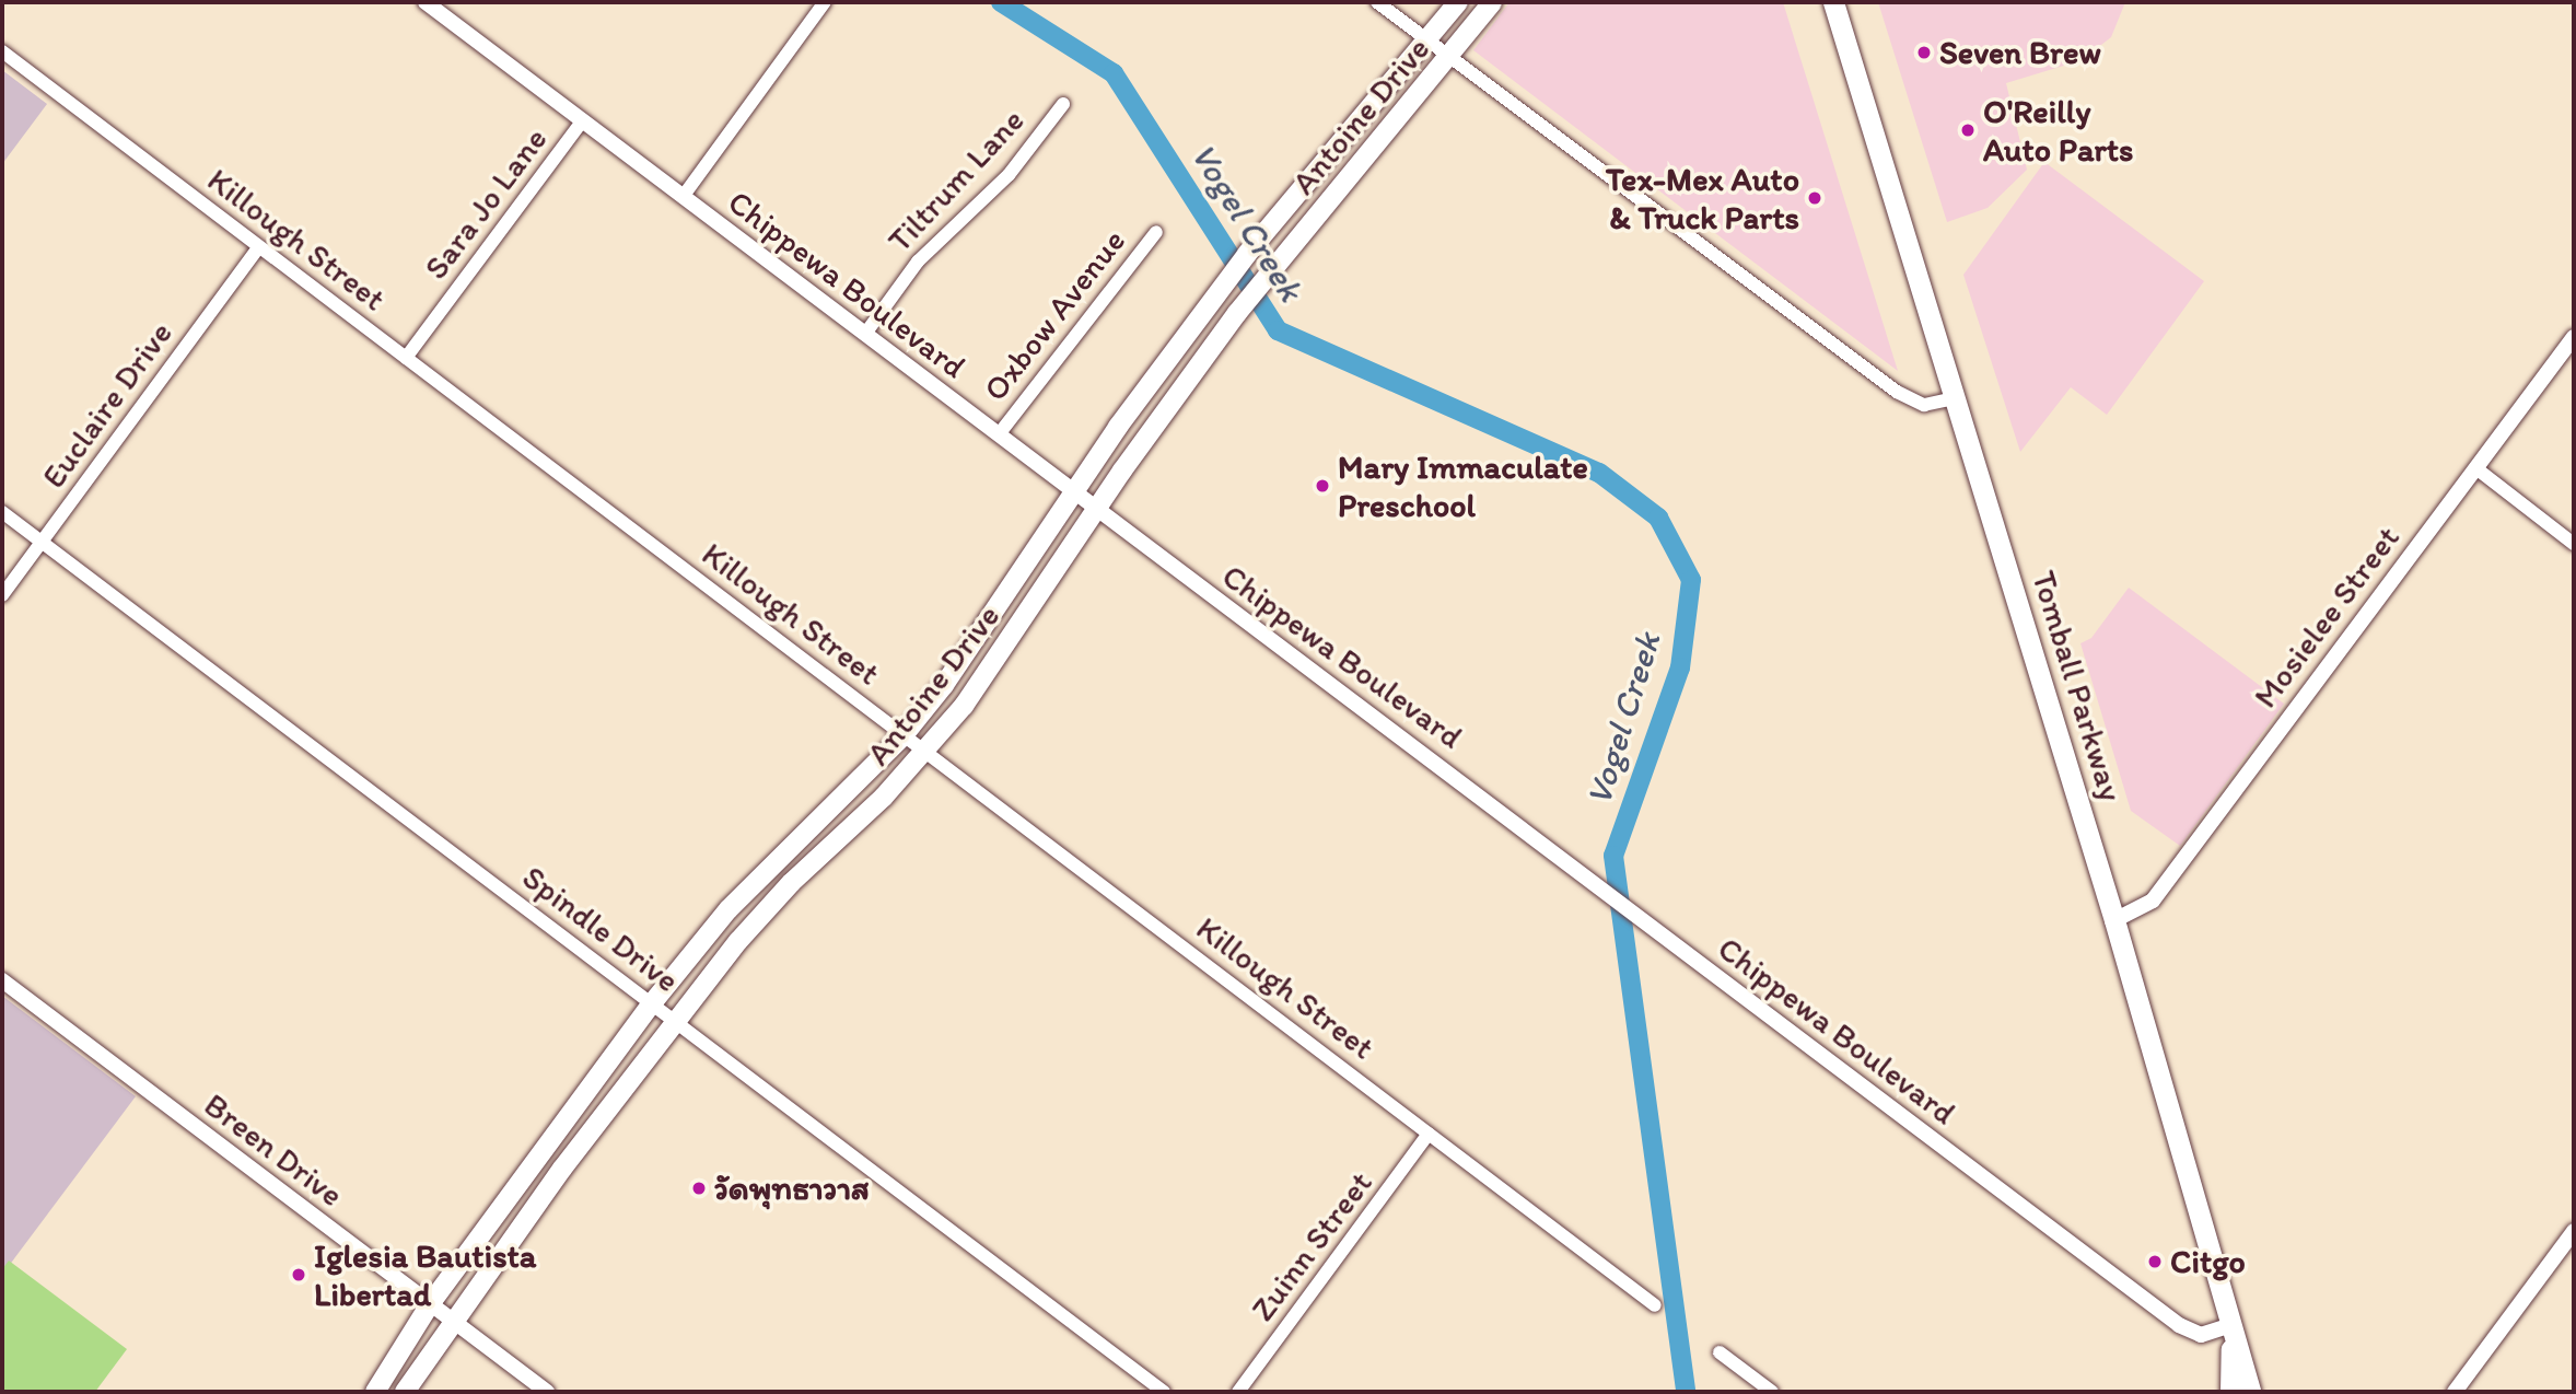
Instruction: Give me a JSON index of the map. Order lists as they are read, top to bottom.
{
  "streets": {
    "main road": ["Antoine Drive", "Tomball Parkway"],
    "street": [
      "Tiltrum Lane",
      "Sara Jo Lane",
      "Killough Street",
      "Chippewa Boulevard",
      "Oxbow Avenue",
      "Euclaire Drive",
      "Mosielee Street",
      "Spindle Drive",
      "Breen Drive",
      "Zuinn Street"
    ]
  },
  "crossings": [
    ["Antoine Drive", "Killough Street"],
    ["Antoine Drive", "Chippewa Boulevard"],
    ["Antoine Drive", "Spindle Drive"],
    ["Antoine Drive", "Breen Drive"],
    ["Tiltrum Lane", "Chippewa Boulevard"],
    ["Sara Jo Lane", "Killough Street"],
    ["Sara Jo Lane", "Chippewa Boulevard"],
    ["Killough Street", "Euclaire Drive"],
    ["Killough Street", "Zuinn Street"],
    ["Chippewa Boulevard", "Oxbow Avenue"],
    ["Chippewa Boulevard", "Tomball Parkway"],
    ["Euclaire Drive", "Spindle Drive"],
    ["Mosielee Street", "Tomball Parkway"]
  ],
  "water": ["Vogel Creek"],
  "places": [
    "Seven Brew",
    "O'Reilly Auto Parts",
    "Tex-Mex Auto & Truck Parts",
    "Mary Immaculate Preschool",
    "วัดพุทธาวาส",
    "Citgo",
    "Iglesia Bautista Libertad"
  ]
}
